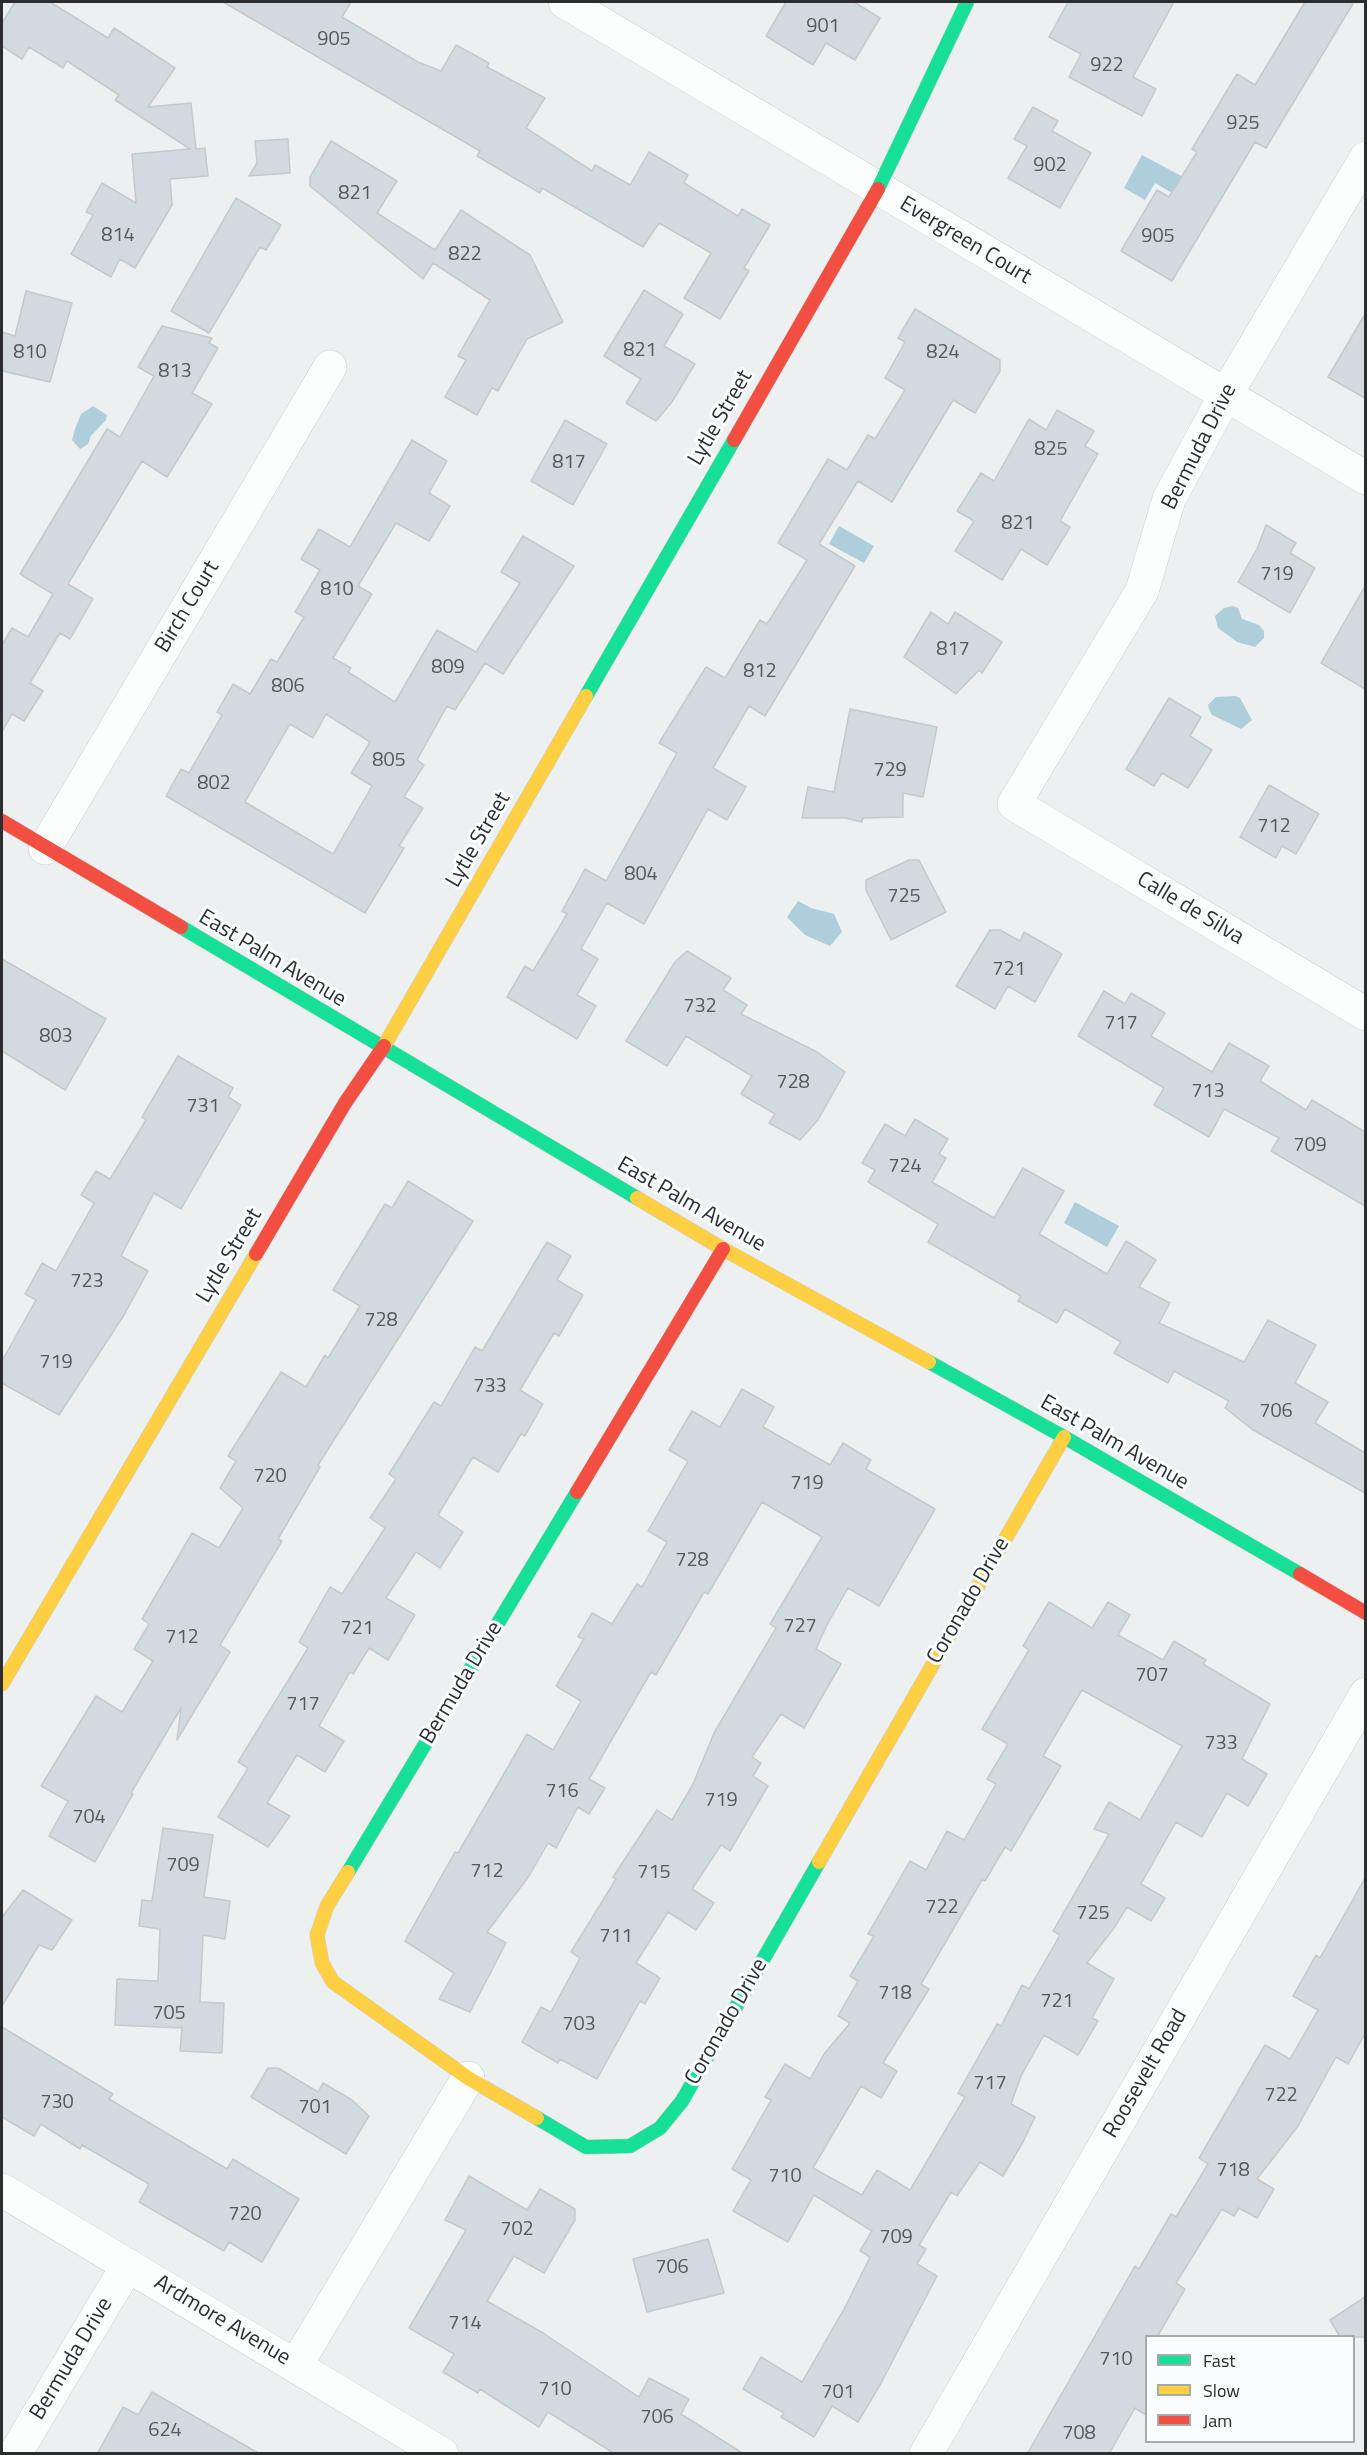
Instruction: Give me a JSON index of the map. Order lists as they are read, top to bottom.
{
  "streets": {
    "street": [
      "Evergreen Court",
      "Lytle Street",
      "Bermuda Drive",
      "Birch Court",
      "Calle de Silva",
      "East Palm Avenue",
      "Coronado Drive",
      "Roosevelt Road",
      "Ardmore Avenue"
    ]
  },
  "crossings": [
    ["Evergreen Court", "Lytle Street"],
    ["Evergreen Court", "Bermuda Drive"],
    ["Lytle Street", "East Palm Avenue"],
    ["Bermuda Drive", "Calle de Silva"],
    ["Bermuda Drive", "East Palm Avenue"],
    ["Bermuda Drive", "Coronado Drive"],
    ["Bermuda Drive", "Ardmore Avenue"],
    ["Birch Court", "East Palm Avenue"],
    ["East Palm Avenue", "Coronado Drive"]
  ],
  "house_numbers": [
    "901",
    "905",
    "922",
    "925",
    "902",
    "821",
    "814",
    "905",
    "822",
    "821",
    "810",
    "824",
    "813",
    "825",
    "817",
    "821",
    "719",
    "810",
    "817",
    "809",
    "812",
    "806",
    "805",
    "729",
    "802",
    "712",
    "804",
    "725",
    "721",
    "732",
    "717",
    "803",
    "728",
    "713",
    "731",
    "709",
    "724",
    "723",
    "728",
    "719",
    "733",
    "706",
    "720",
    "719",
    "728",
    "727",
    "721",
    "712",
    "707",
    "717",
    "733",
    "716",
    "719",
    "704",
    "709",
    "712",
    "715",
    "722",
    "725",
    "711",
    "718",
    "721",
    "705",
    "703",
    "717",
    "722",
    "730",
    "701",
    "718",
    "710",
    "720",
    "702",
    "709",
    "706",
    "714",
    "710",
    "710",
    "701",
    "706",
    "624",
    "708"
  ],
  "legend": ["Fast", "Slow", "Jam"]
}
